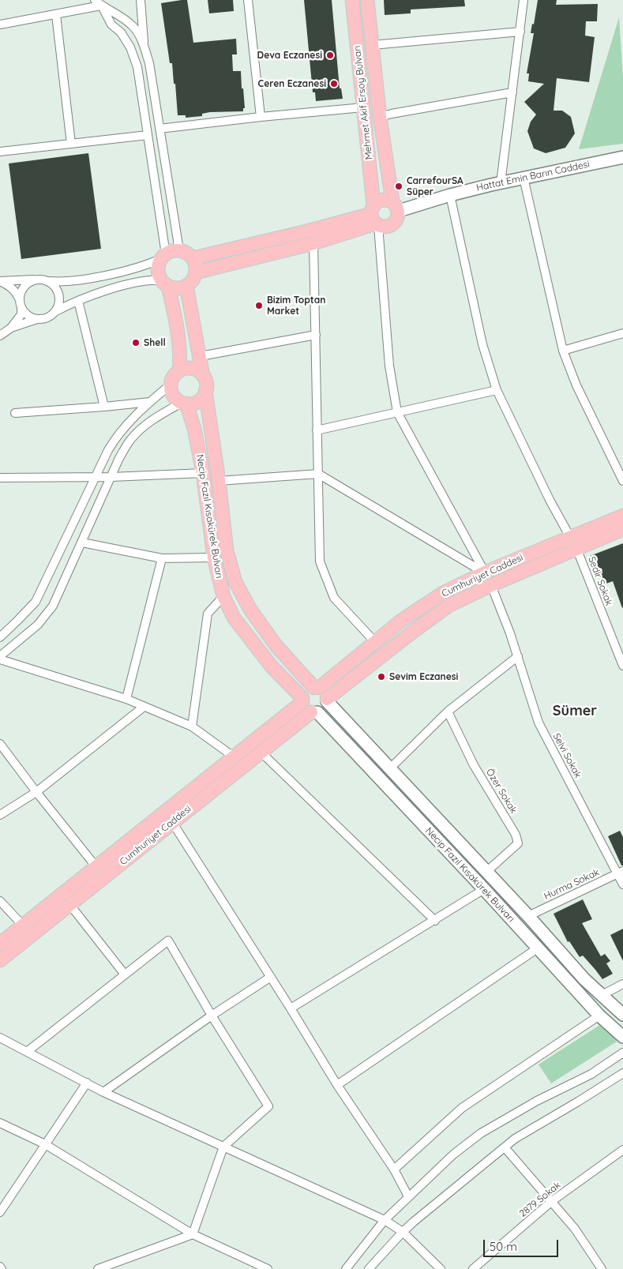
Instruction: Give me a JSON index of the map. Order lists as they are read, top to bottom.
{
  "streets": {
    "main road": [
      "Mehmet Akif Ersoy Bulvarı",
      "Hattat Emin Barın Caddesi",
      "Necip Fazıl Kısakürek Bulvarı",
      "Cumhuriyet Caddesi"
    ],
    "street": [
      "Sedir Sokak",
      "Selvi Sokak",
      "Özer Sokak",
      "Hurma Sokak",
      "2879 Sokak"
    ]
  },
  "crossings": [
    ["Mehmet Akif Ersoy Bulvarı", "Hattat Emin Barın Caddesi"],
    ["Necip Fazıl Kısakürek Bulvarı", "Cumhuriyet Caddesi"],
    ["Necip Fazıl Kısakürek Bulvarı", "Özer Sokak"],
    ["Necip Fazıl Kısakürek Bulvarı", "Hurma Sokak"],
    ["Cumhuriyet Caddesi", "Sedir Sokak"],
    ["Cumhuriyet Caddesi", "Selvi Sokak"],
    ["Selvi Sokak", "Hurma Sokak"]
  ],
  "districts": ["Sümer"],
  "places": [
    "Deva Eczanesi",
    "Ceren Eczanesi",
    "CarrefourSA Süper",
    "Bizim Toptan Market",
    "Shell",
    "Sevim Eczanesi"
  ],
  "scale_bar": "50 m"
}
